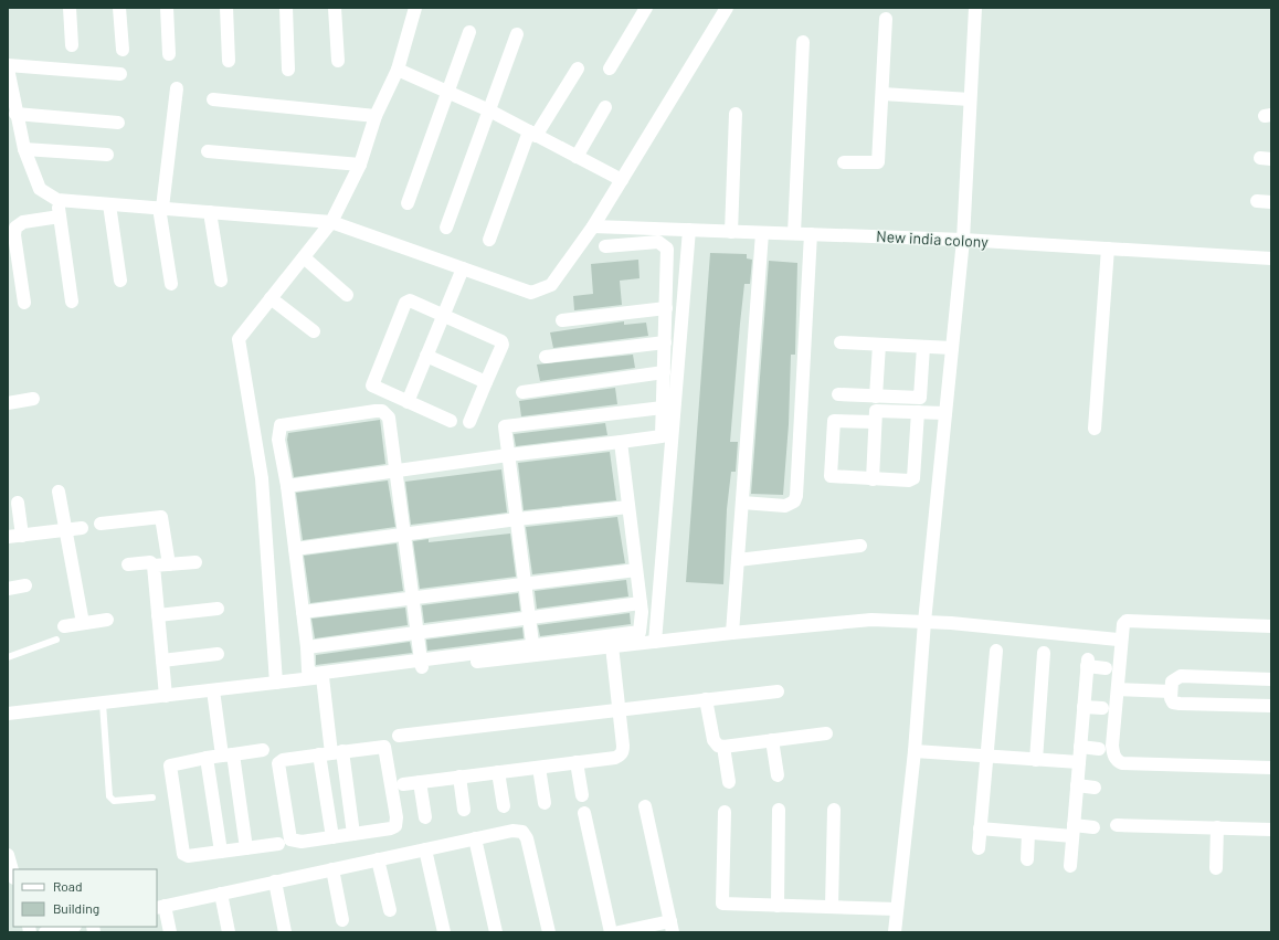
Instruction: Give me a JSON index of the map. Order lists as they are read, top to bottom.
{
  "streets": {
    "street": ["New india colony"]
  },
  "legend": ["Road", "Building"]
}
